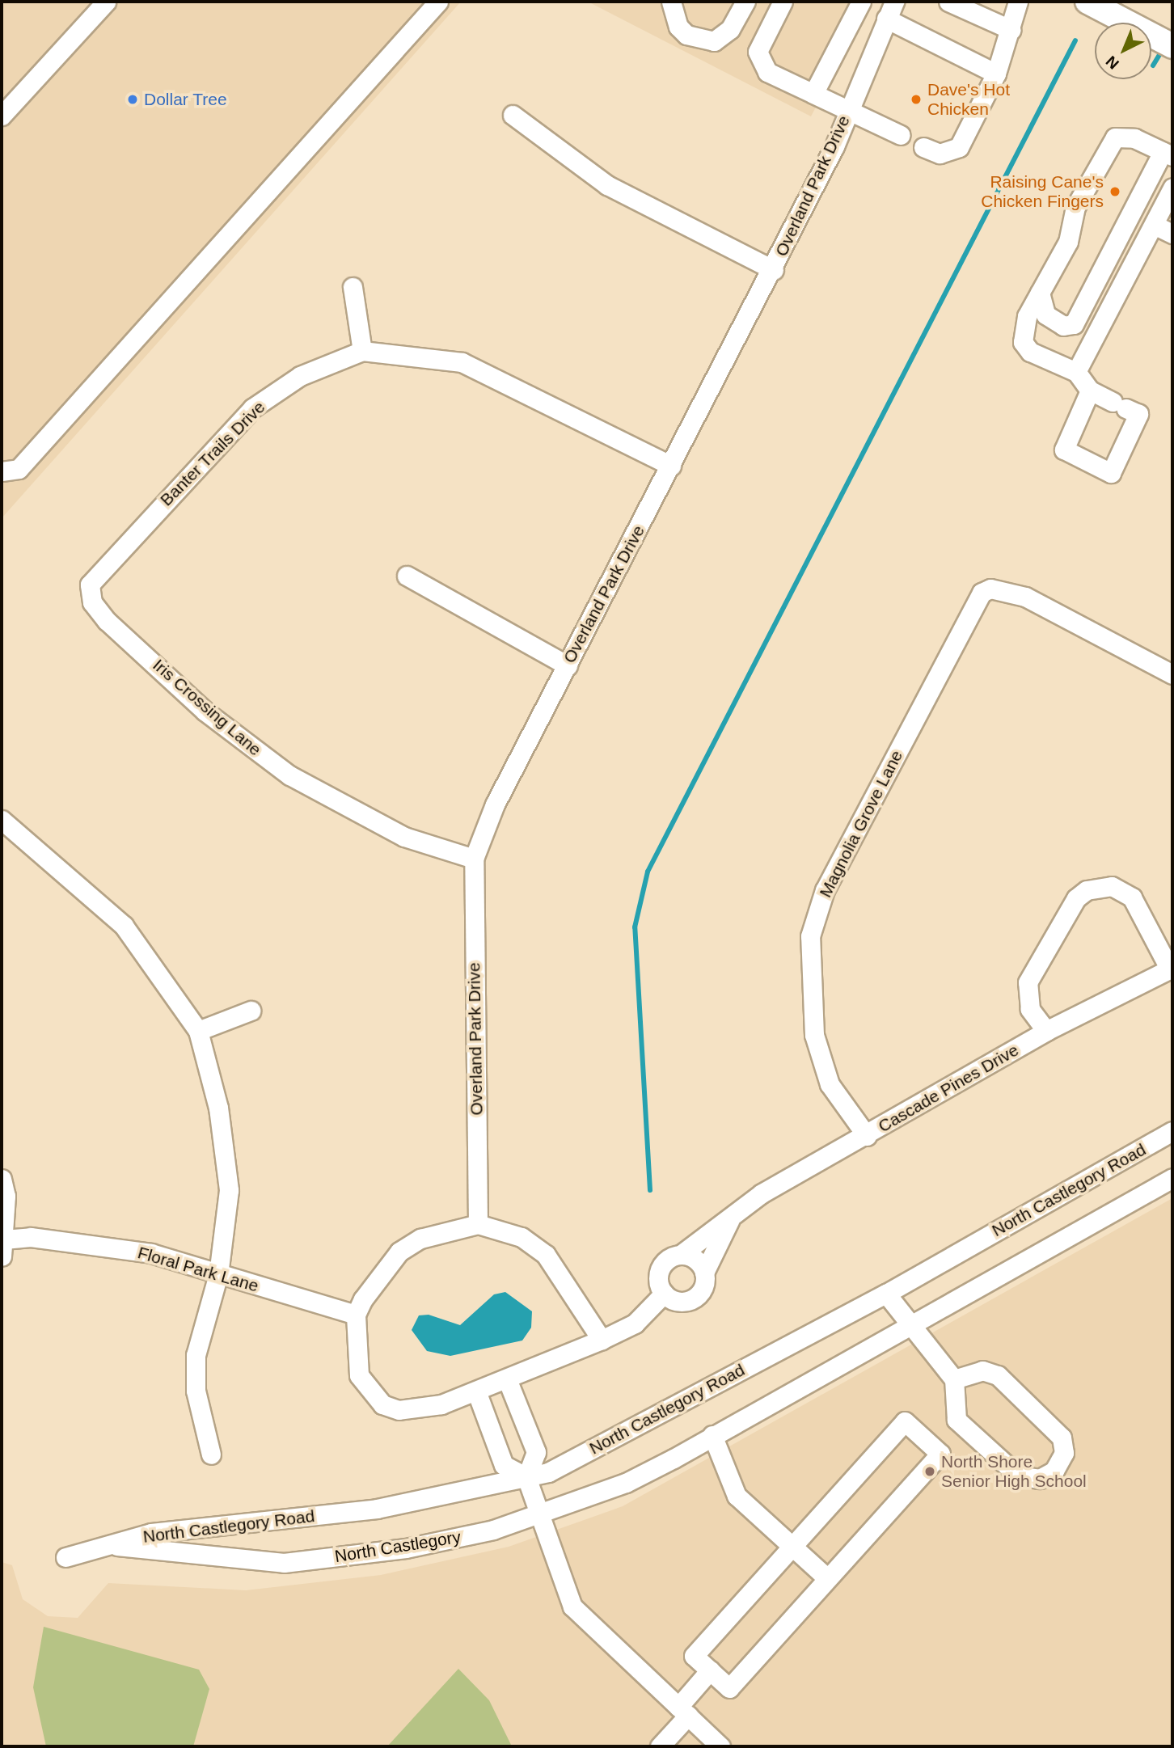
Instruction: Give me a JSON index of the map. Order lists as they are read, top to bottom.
{
  "streets": {
    "street": [
      "Overland Park Drive",
      "Banter Trails Drive",
      "Iris Crossing Lane",
      "Magnolia Grove Lane",
      "Cascade Pines Drive",
      "North Castlegory Road",
      "Floral Park Lane",
      "North Castlegory"
    ]
  },
  "crossings": [
    ["Overland Park Drive", "Banter Trails Drive"],
    ["Overland Park Drive", "Iris Crossing Lane"],
    ["Banter Trails Drive", "Iris Crossing Lane"],
    ["Magnolia Grove Lane", "Cascade Pines Drive"],
    ["North Castlegory Road", "North Castlegory"]
  ],
  "places": [
    "Dollar Tree",
    "Dave's Hot Chicken",
    "Raising Cane's Chicken Fingers",
    "North Shore Senior High School"
  ],
  "north": "bottom left"
}
